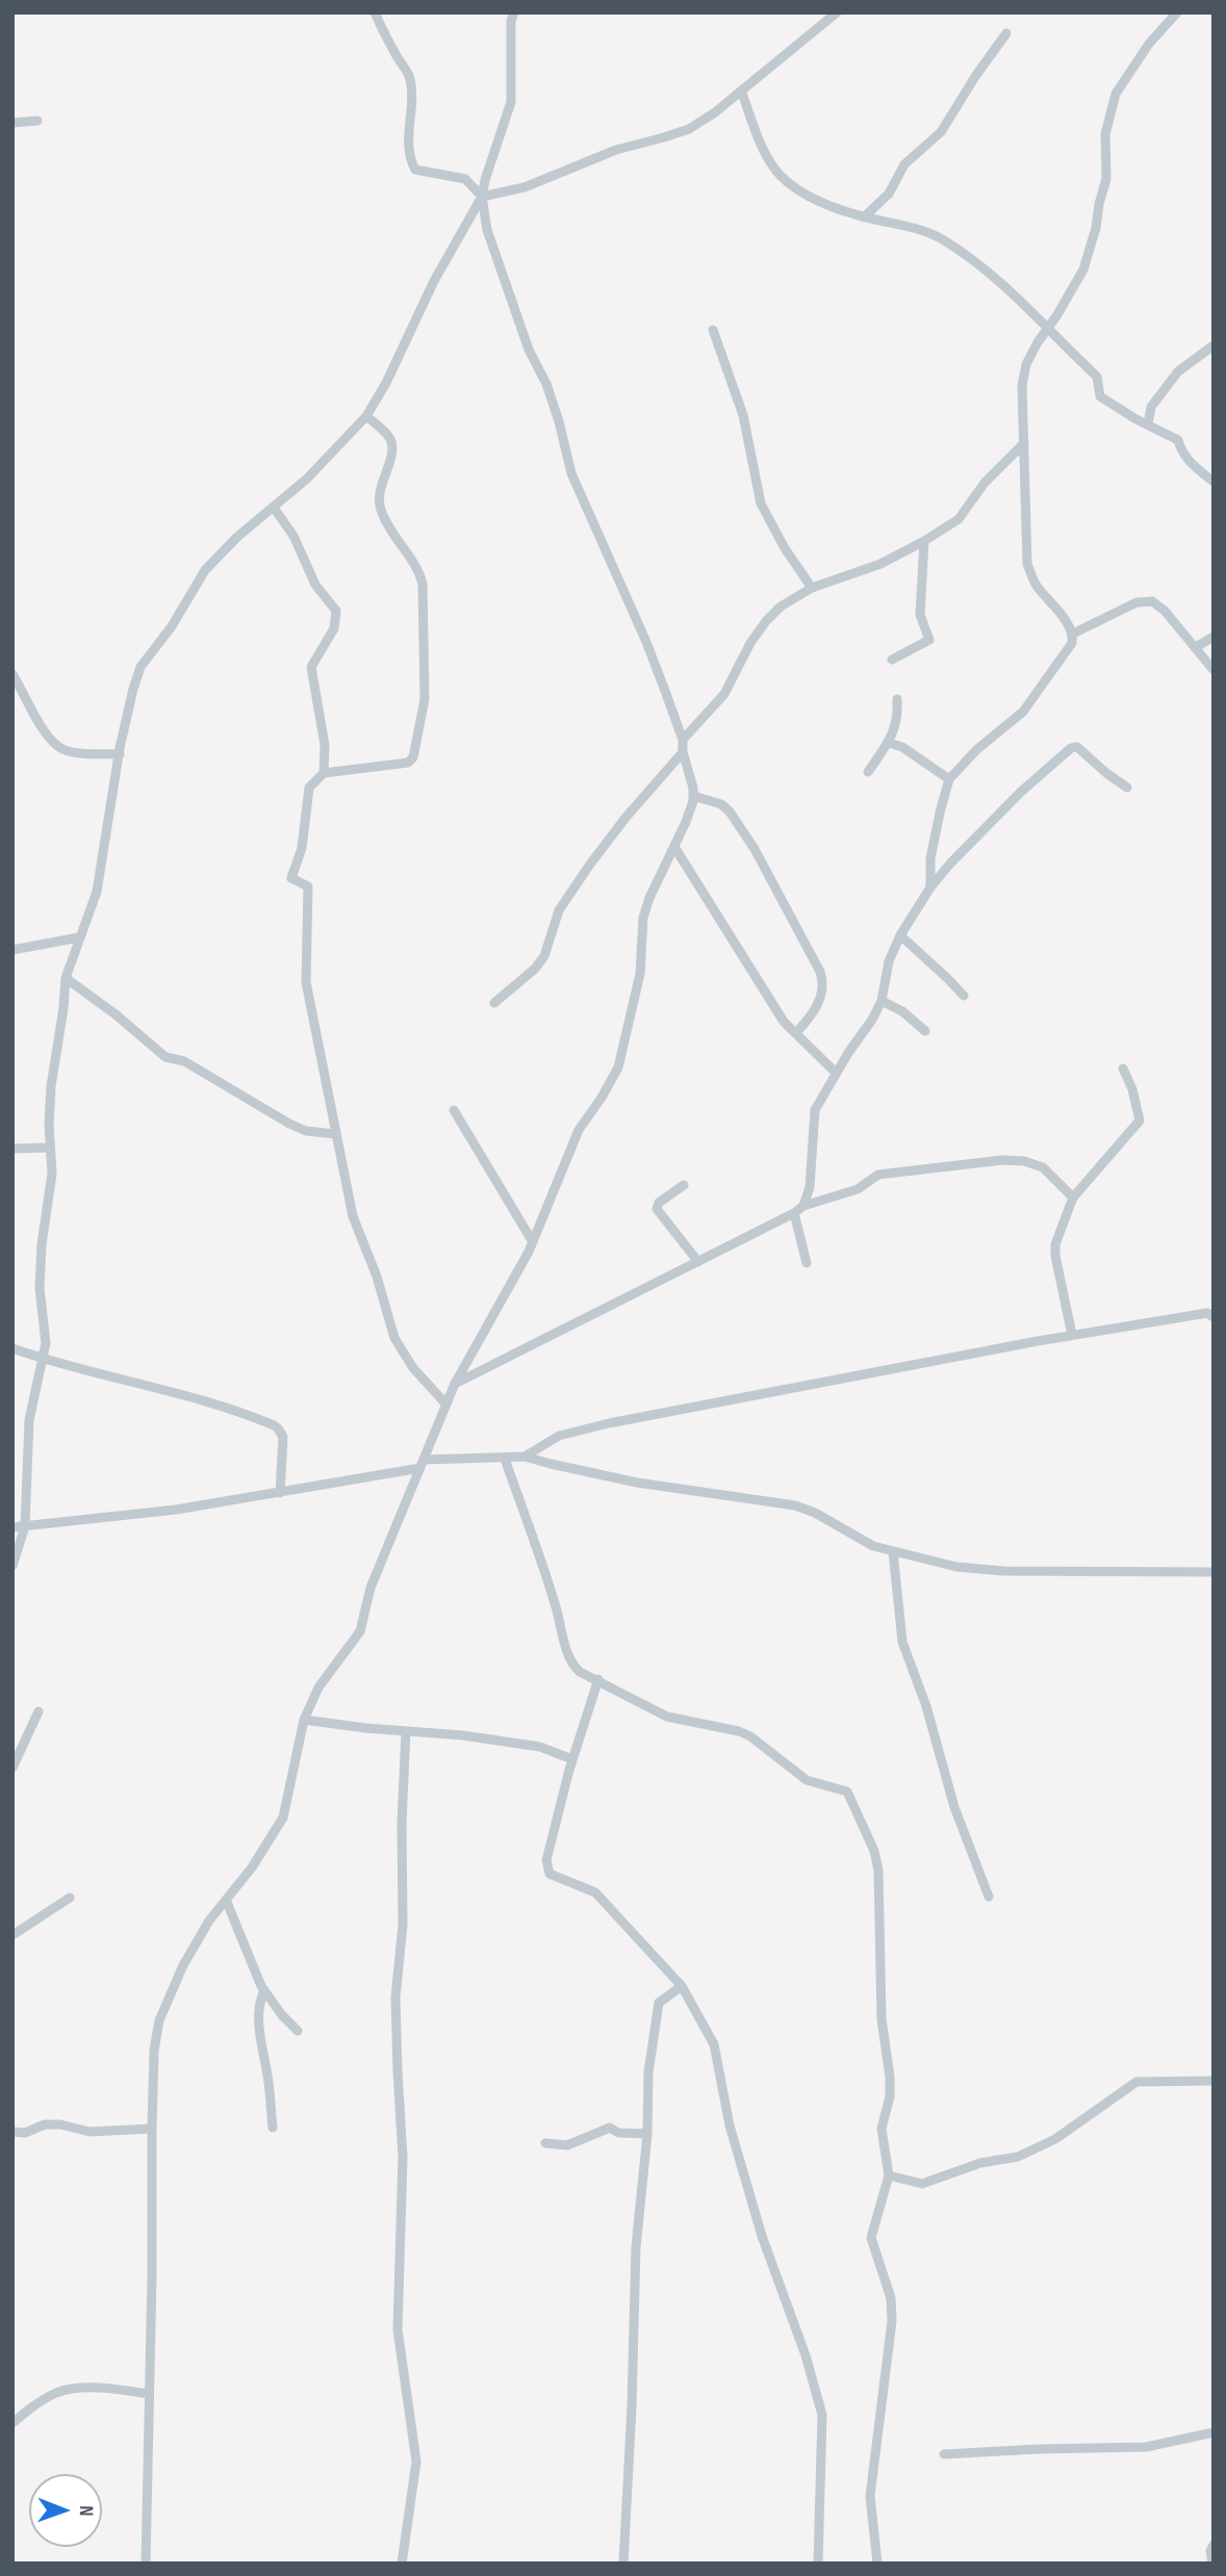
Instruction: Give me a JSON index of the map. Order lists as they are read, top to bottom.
{
  "north": "right"
}
